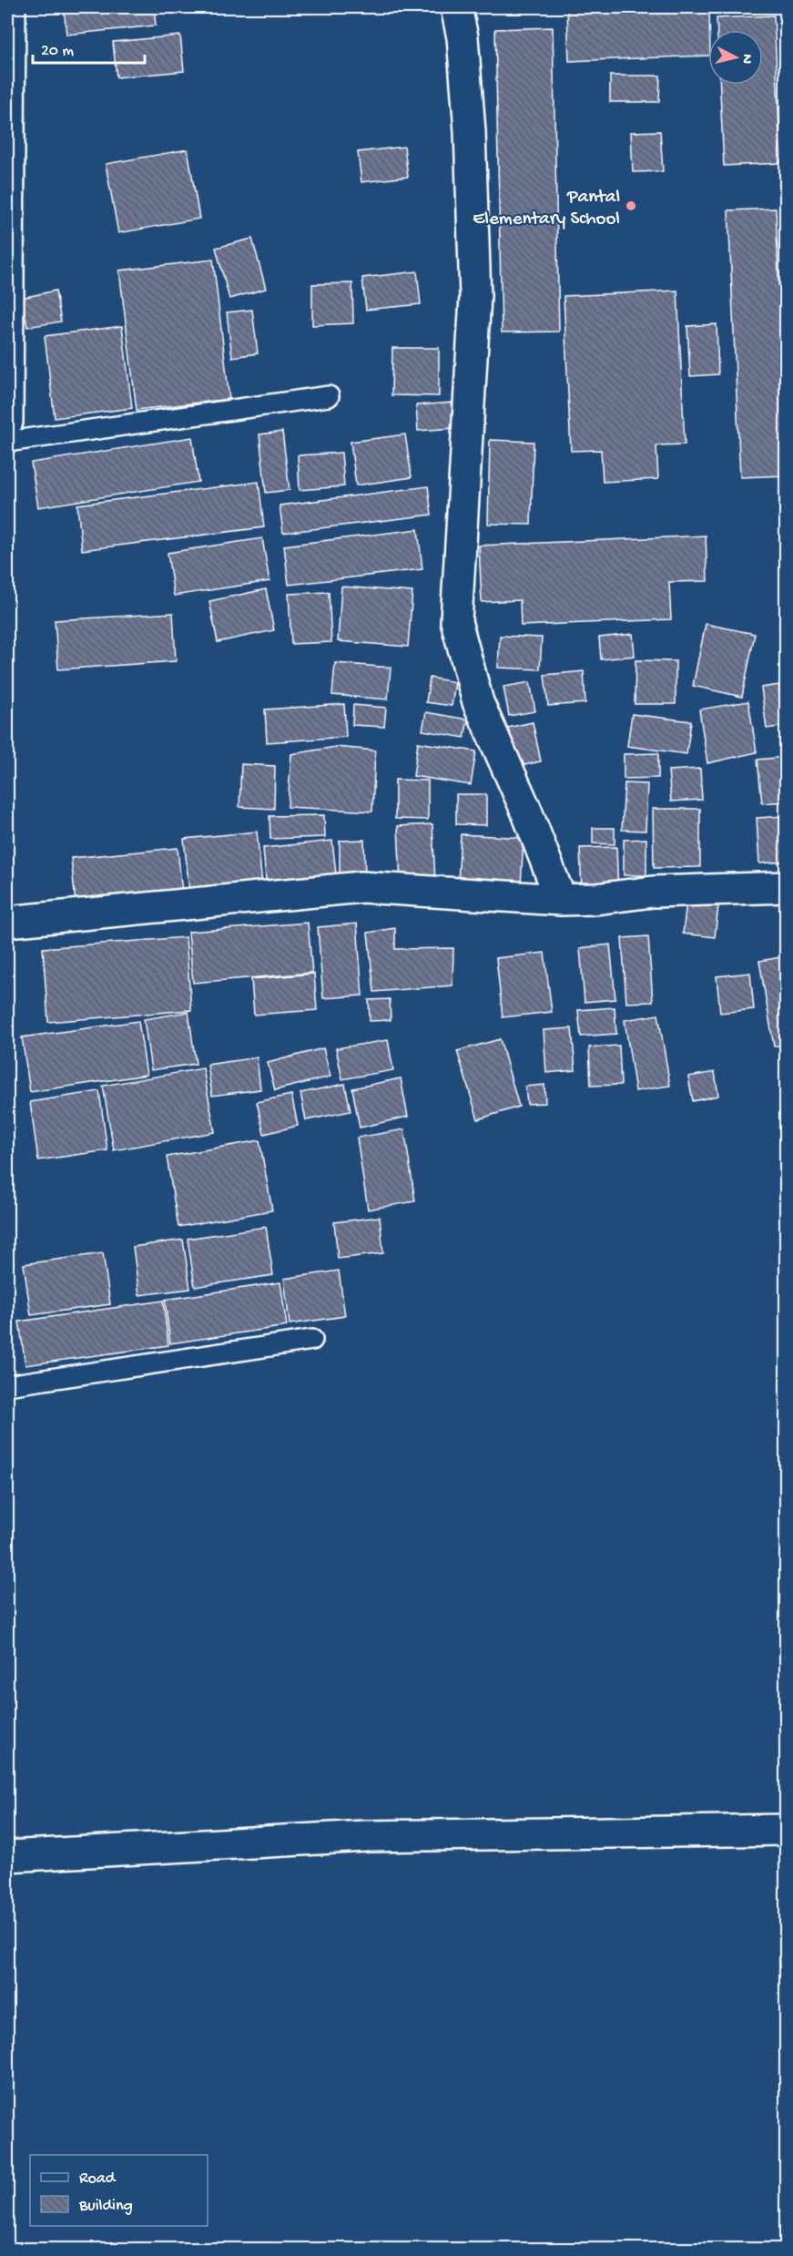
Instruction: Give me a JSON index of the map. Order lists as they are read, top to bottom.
{
  "places": ["Pantal Elementary School"],
  "legend": ["Road", "Building"],
  "scale_bar": "20 m",
  "north": "right"
}
